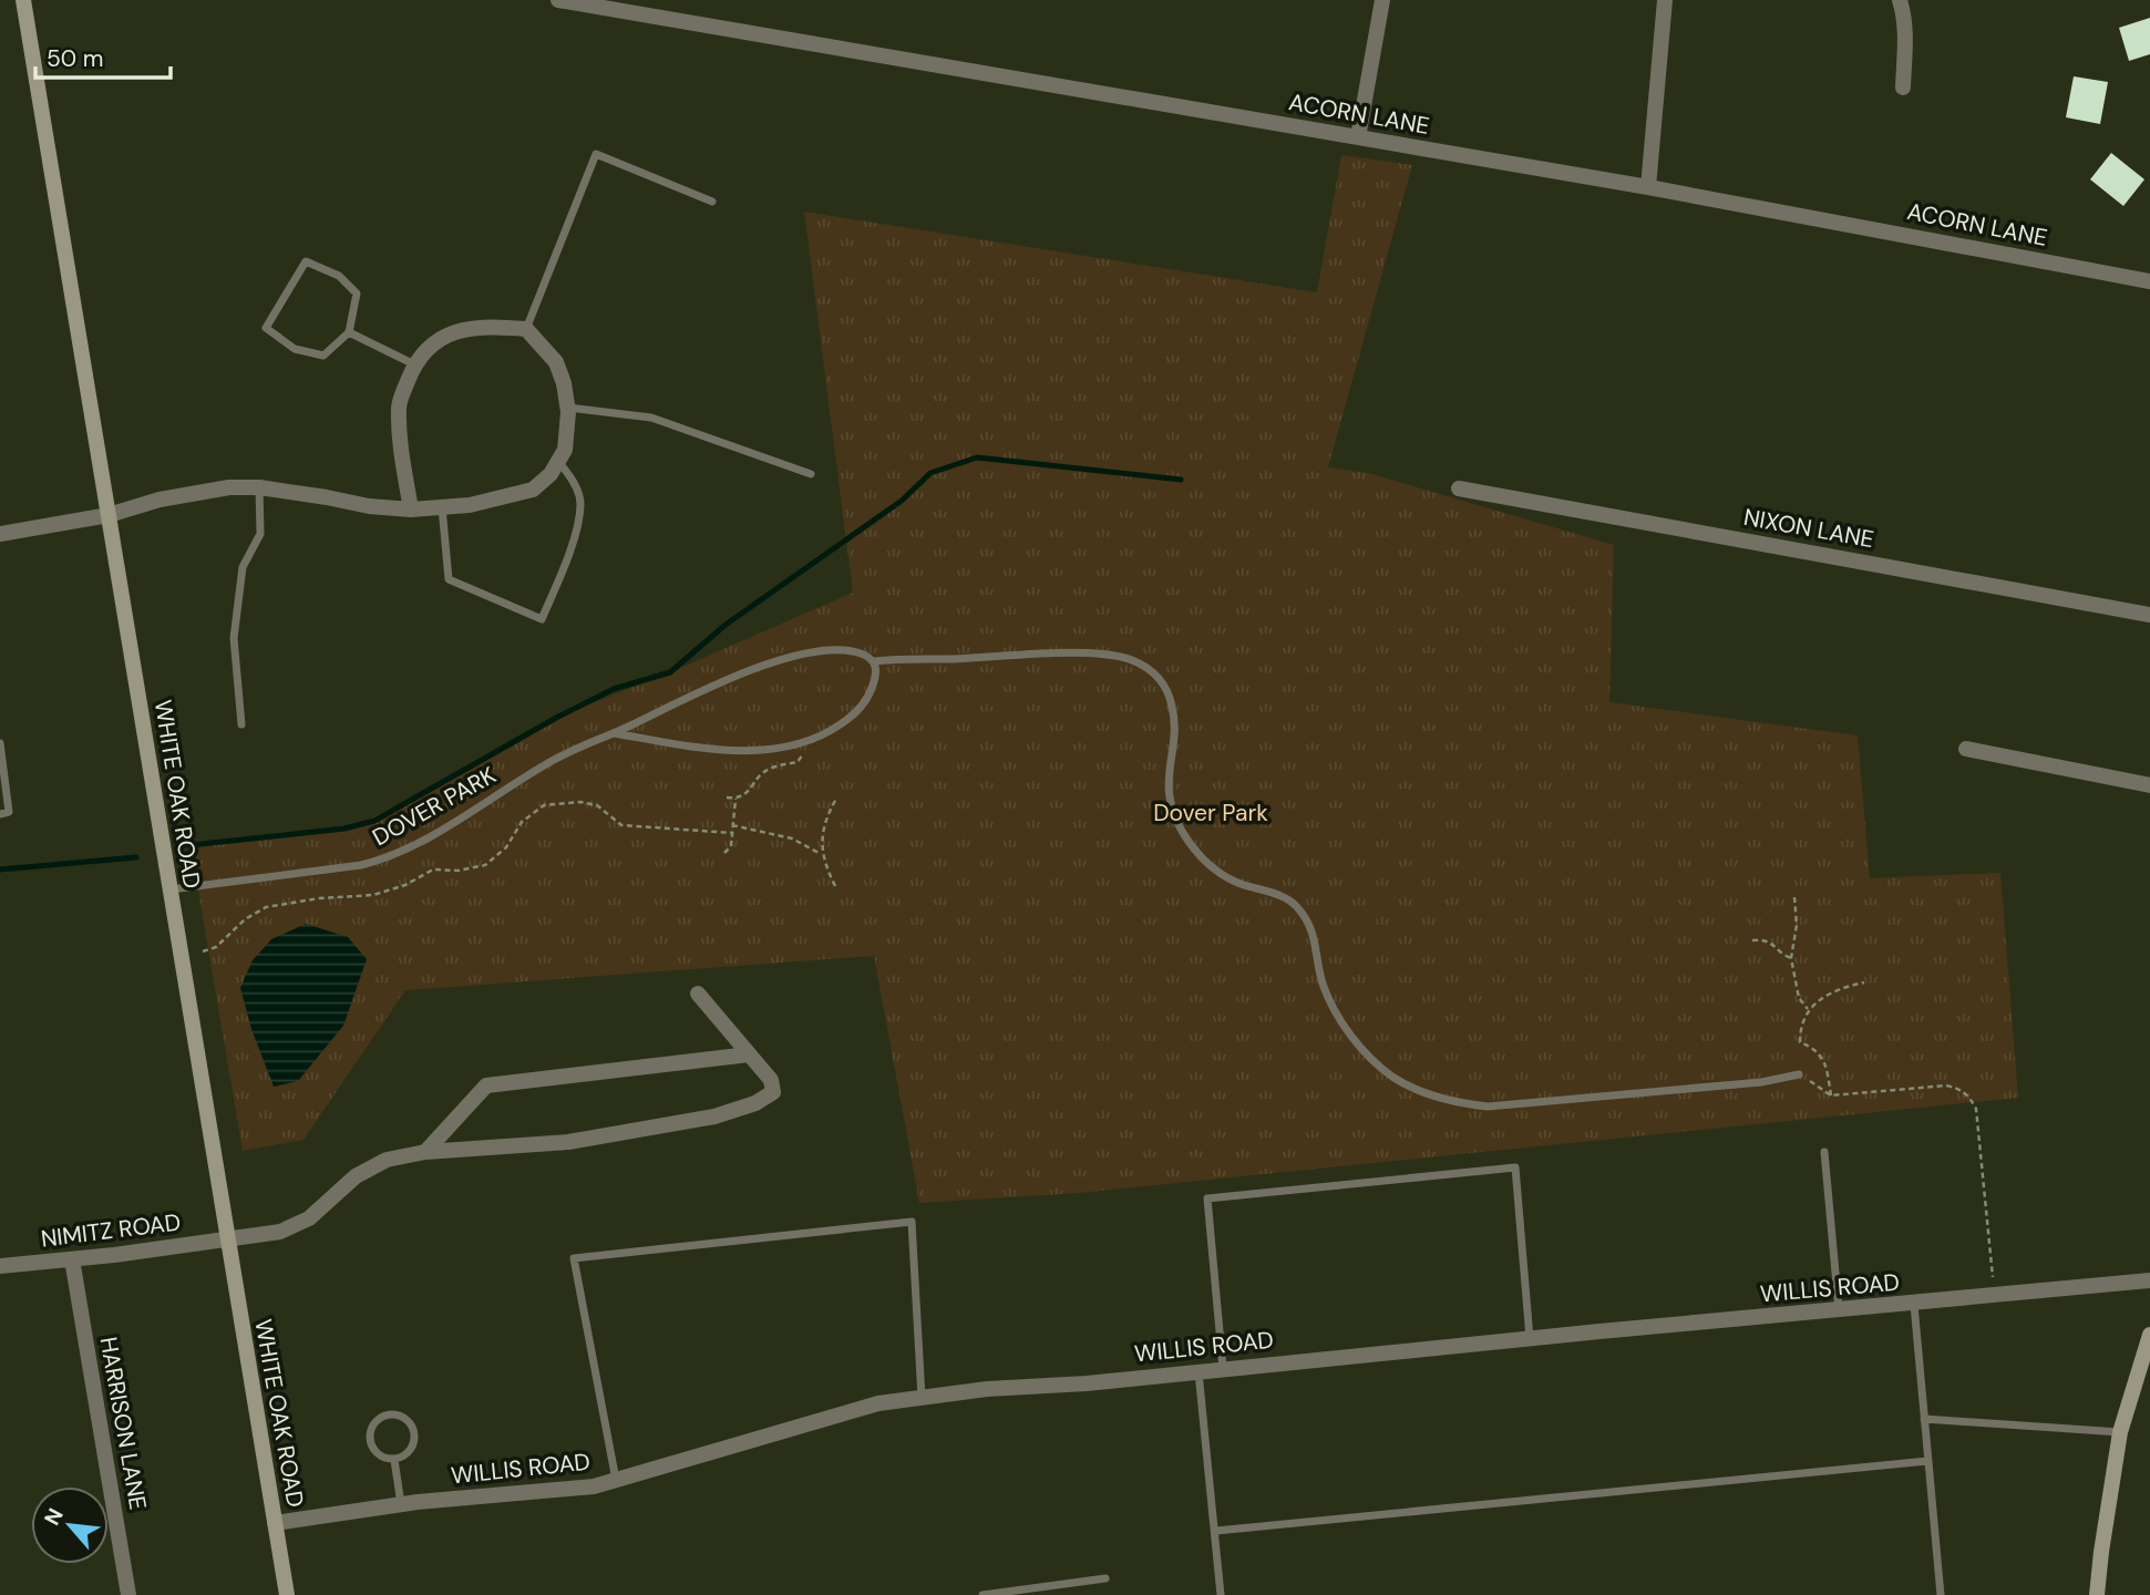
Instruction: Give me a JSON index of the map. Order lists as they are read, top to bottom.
{
  "streets": {
    "street": [
      "ACORN LANE",
      "NIXON LANE",
      "WHITE OAK ROAD",
      "NIMITZ ROAD",
      "WILLIS ROAD",
      "HARRISON LANE"
    ],
    "lane": ["DOVER PARK"]
  },
  "crossings": [
    ["WHITE OAK ROAD", "DOVER PARK"],
    ["WHITE OAK ROAD", "NIMITZ ROAD"],
    ["WHITE OAK ROAD", "WILLIS ROAD"],
    ["NIMITZ ROAD", "HARRISON LANE"]
  ],
  "parks": ["Dover Park"],
  "scale_bar": "50 m",
  "north": "top left"
}
